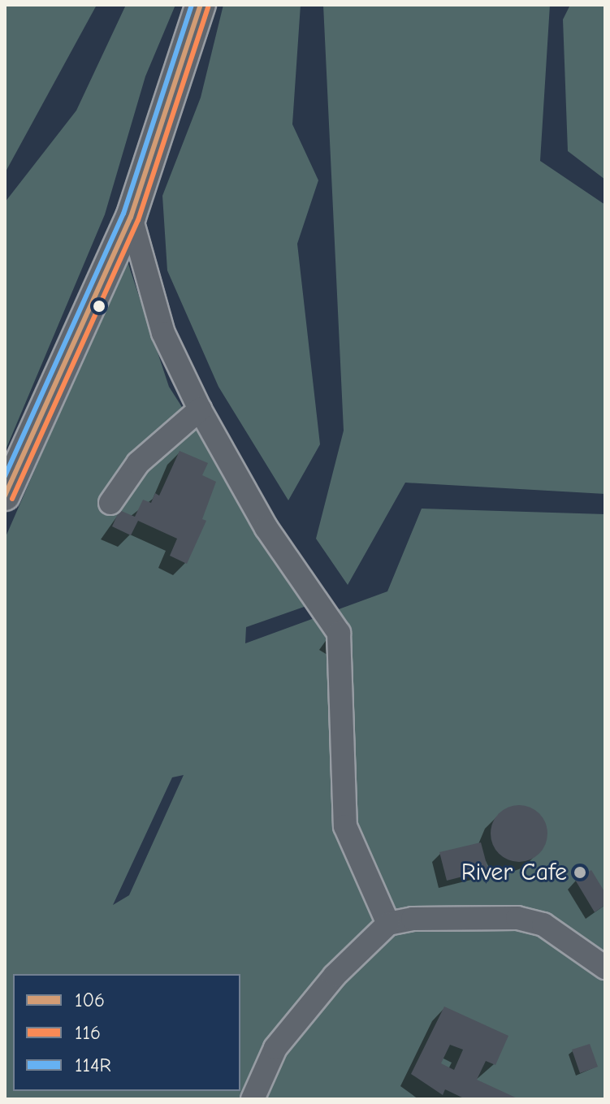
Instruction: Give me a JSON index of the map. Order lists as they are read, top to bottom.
{
  "places": ["River Cafe"],
  "lines": ["transit line 106", "transit line 114R", "transit line 116"],
  "legend": ["106", "116", "114R"]
}
